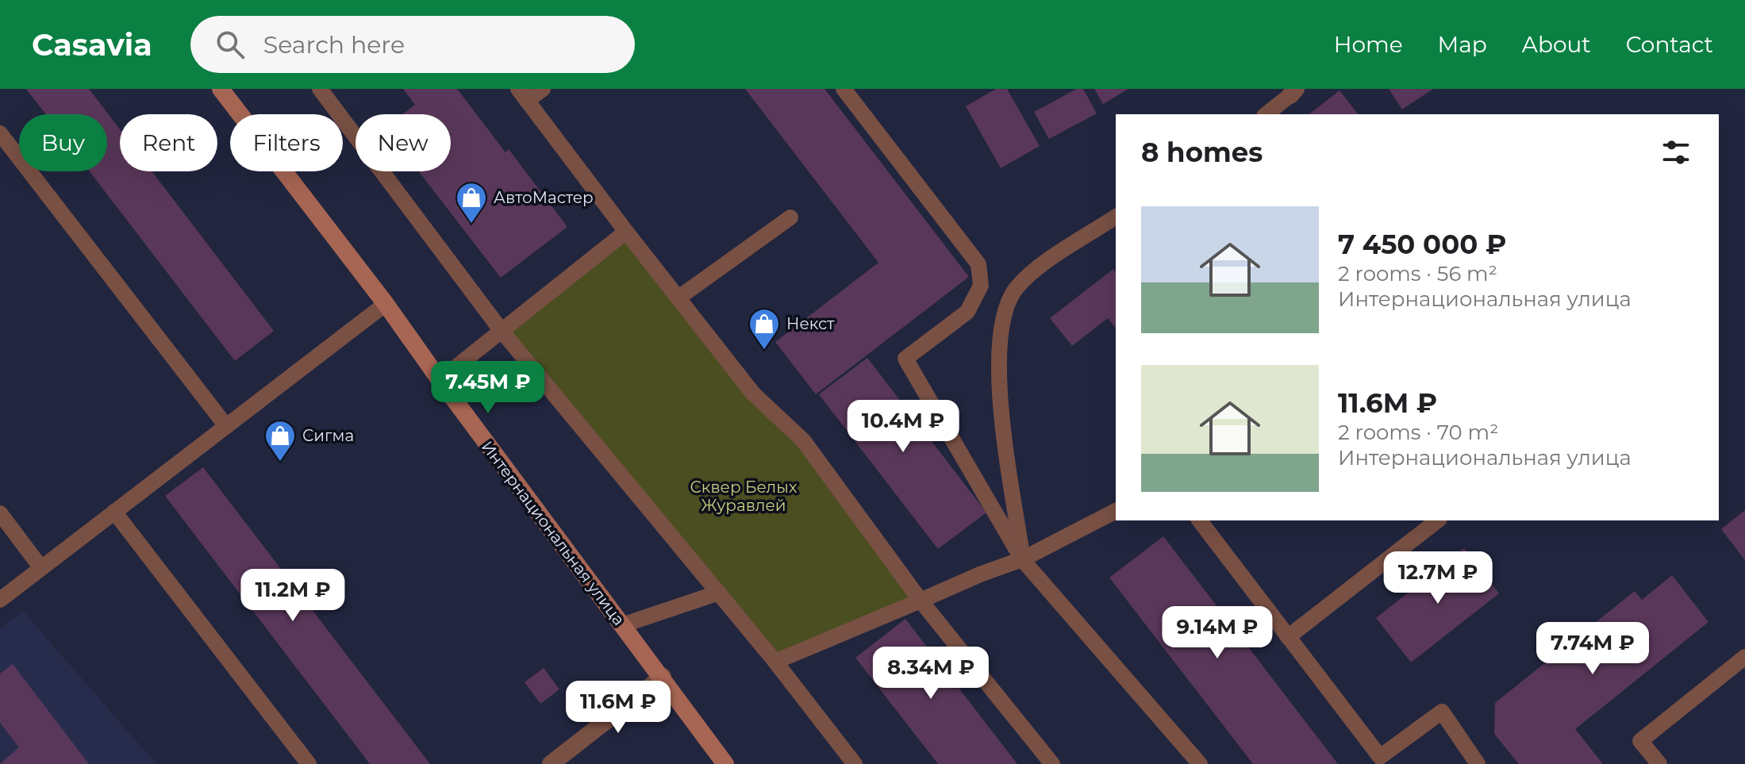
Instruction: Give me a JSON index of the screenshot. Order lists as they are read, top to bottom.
{
  "streets": {
    "main road": ["Интернациональная улица"]
  },
  "parks": ["Сквер Белых Журавлей"],
  "places": {
    "shop": ["АвтоМастер", "Некст", "Сигма"]
  },
  "page": {
    "header": "Casavia",
    "search": "Search here",
    "nav": [
      "Home",
      "Map",
      "About",
      "Contact"
    ],
    "chip": [
      "Buy",
      "Rent",
      "Filters",
      "New"
    ],
    "heading": "8 homes",
    "list": [
      {
        "name": "7 450 000 ₽",
        "note": "2 rooms · 56 m² · Интернациональная улица"
      },
      {
        "name": "11.6M ₽",
        "note": "2 rooms · 70 m² · Интернациональная улица"
      }
    ],
    "price": [
      "7.45M ₽",
      "10.4M ₽",
      "12.7M ₽",
      "11.2M ₽",
      "9.14M ₽",
      "7.74M ₽",
      "8.34M ₽",
      "11.6M ₽"
    ]
  }
}
